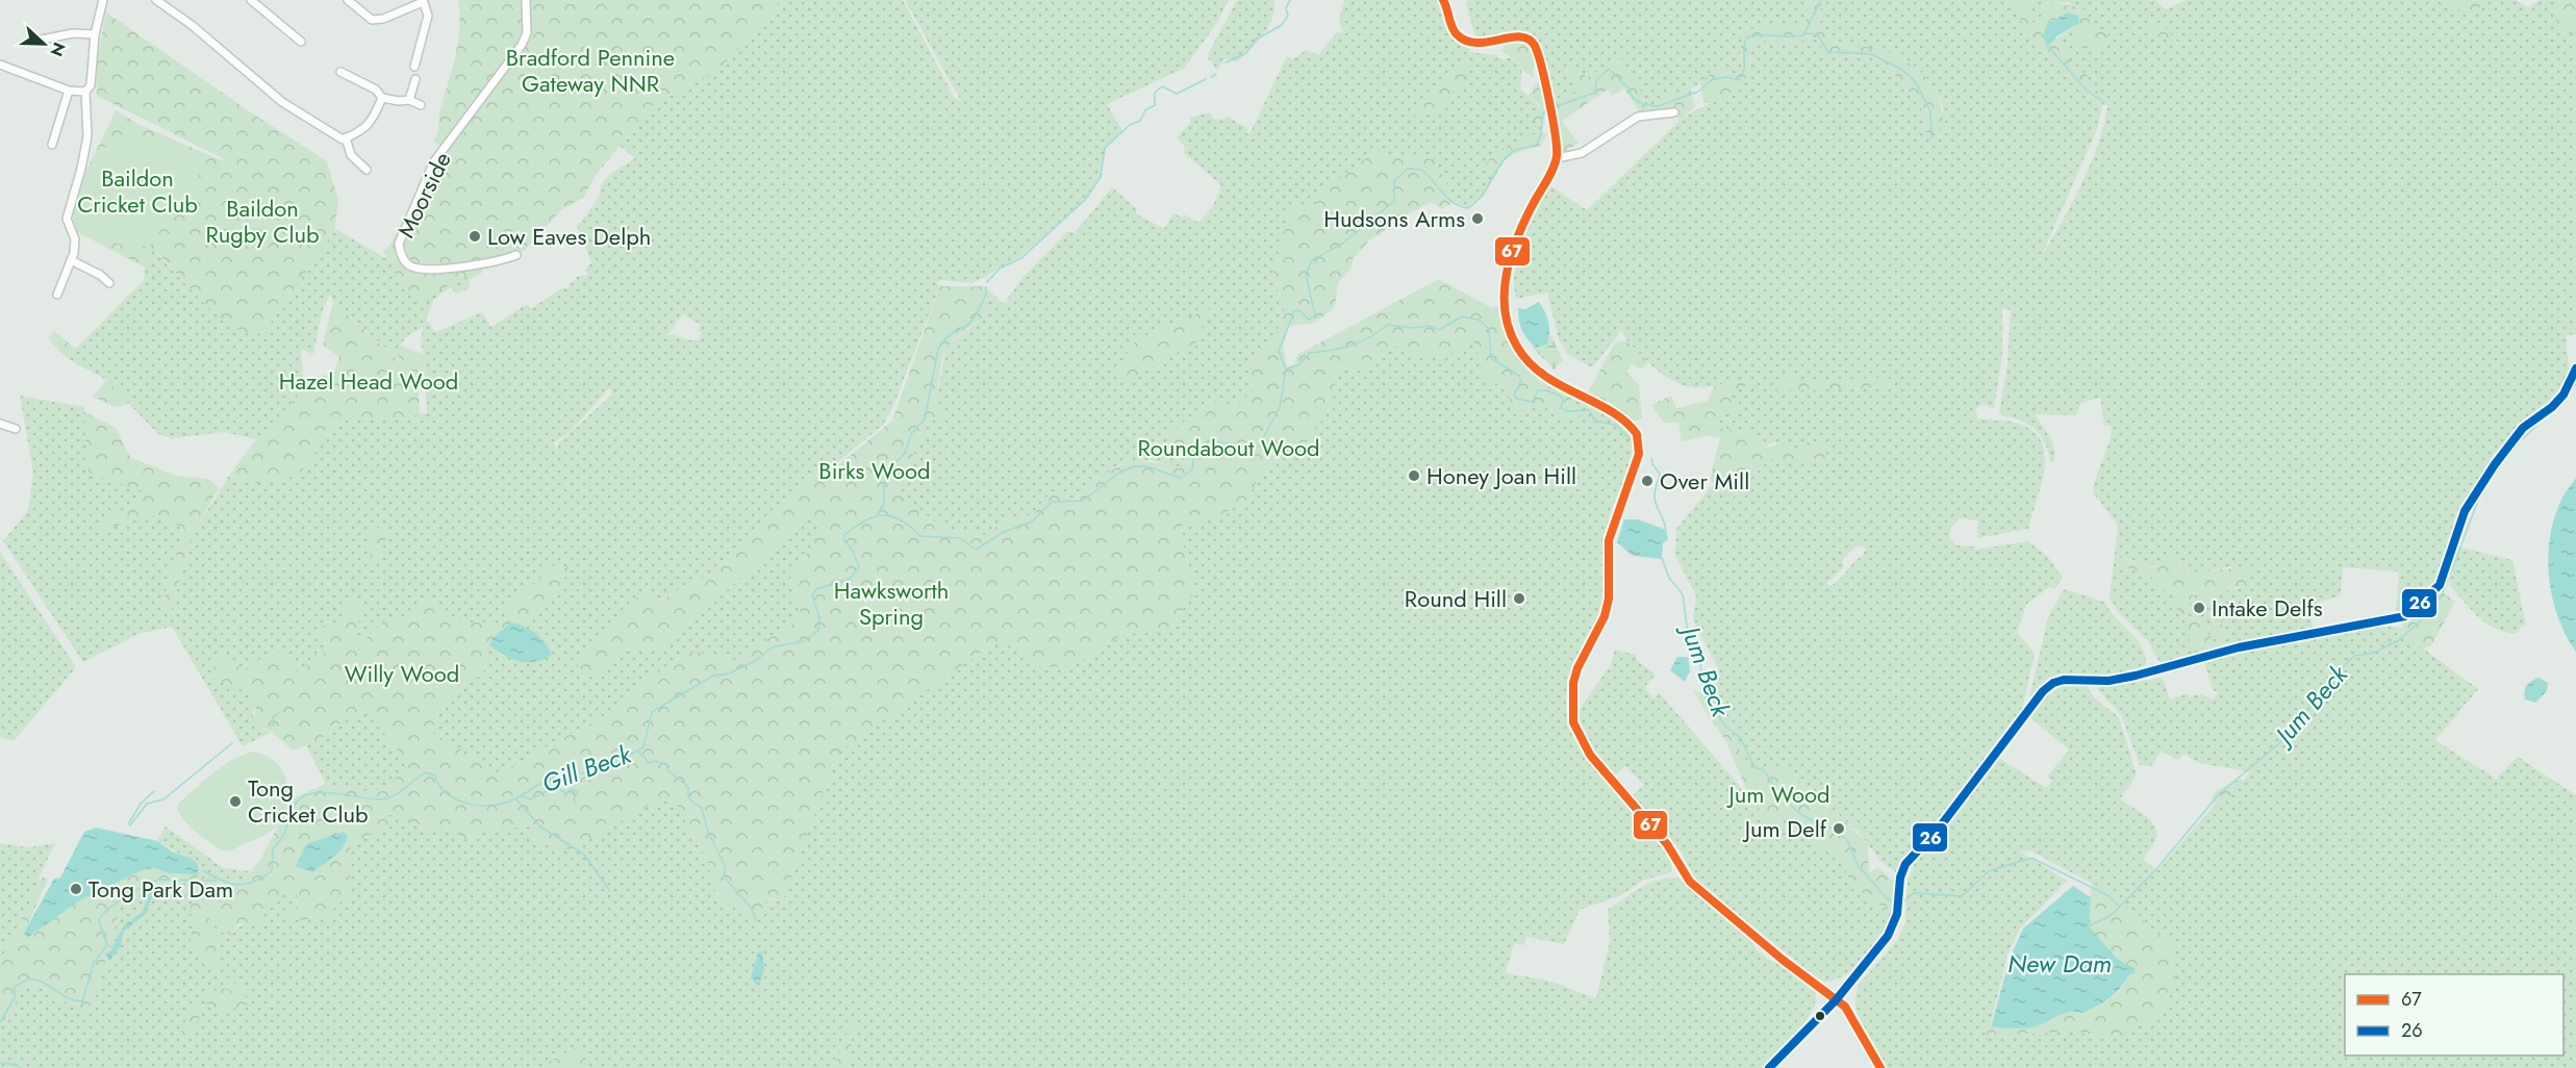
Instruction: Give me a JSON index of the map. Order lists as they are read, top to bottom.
{
  "streets": {
    "street": ["Moorside"]
  },
  "water": ["Jum Beck", "Gill Beck", "New Dam"],
  "parks": [
    "Bradford Pennine Gateway NNR",
    "Baildon Cricket Club",
    "Baildon Rugby Club",
    "Hazel Head Wood",
    "Roundabout Wood",
    "Birks Wood",
    "Hawksworth Spring",
    "Willy Wood",
    "Jum Wood"
  ],
  "places": [
    "Hudsons Arms",
    "Low Eaves Delph",
    "Honey Joan Hill",
    "Over Mill",
    "Round Hill",
    "Intake Delfs",
    "Tong Cricket Club",
    "Jum Delf",
    "Tong Park Dam"
  ],
  "lines": ["transit line 67", "transit line 26"],
  "legend": ["67", "26"],
  "north": "right"
}
